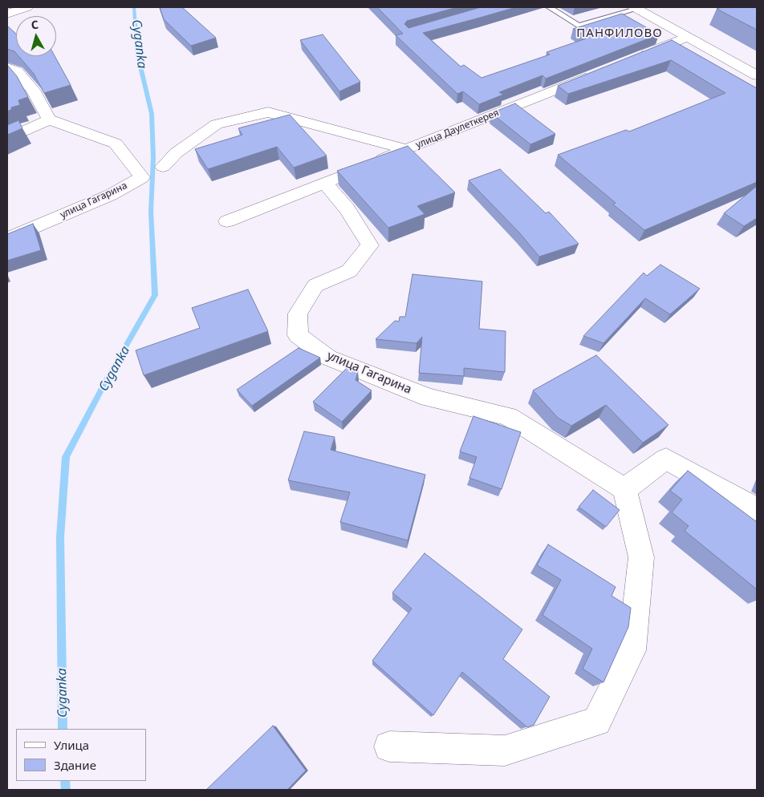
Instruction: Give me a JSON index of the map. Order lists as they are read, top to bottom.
{
  "streets": {
    "street": ["улица Даулеткерея", "улица Гагарина"]
  },
  "districts": ["ПАНФИЛОВО"],
  "water": ["Cyganka"],
  "legend": ["Улица", "Здание"],
  "north": "top"
}
